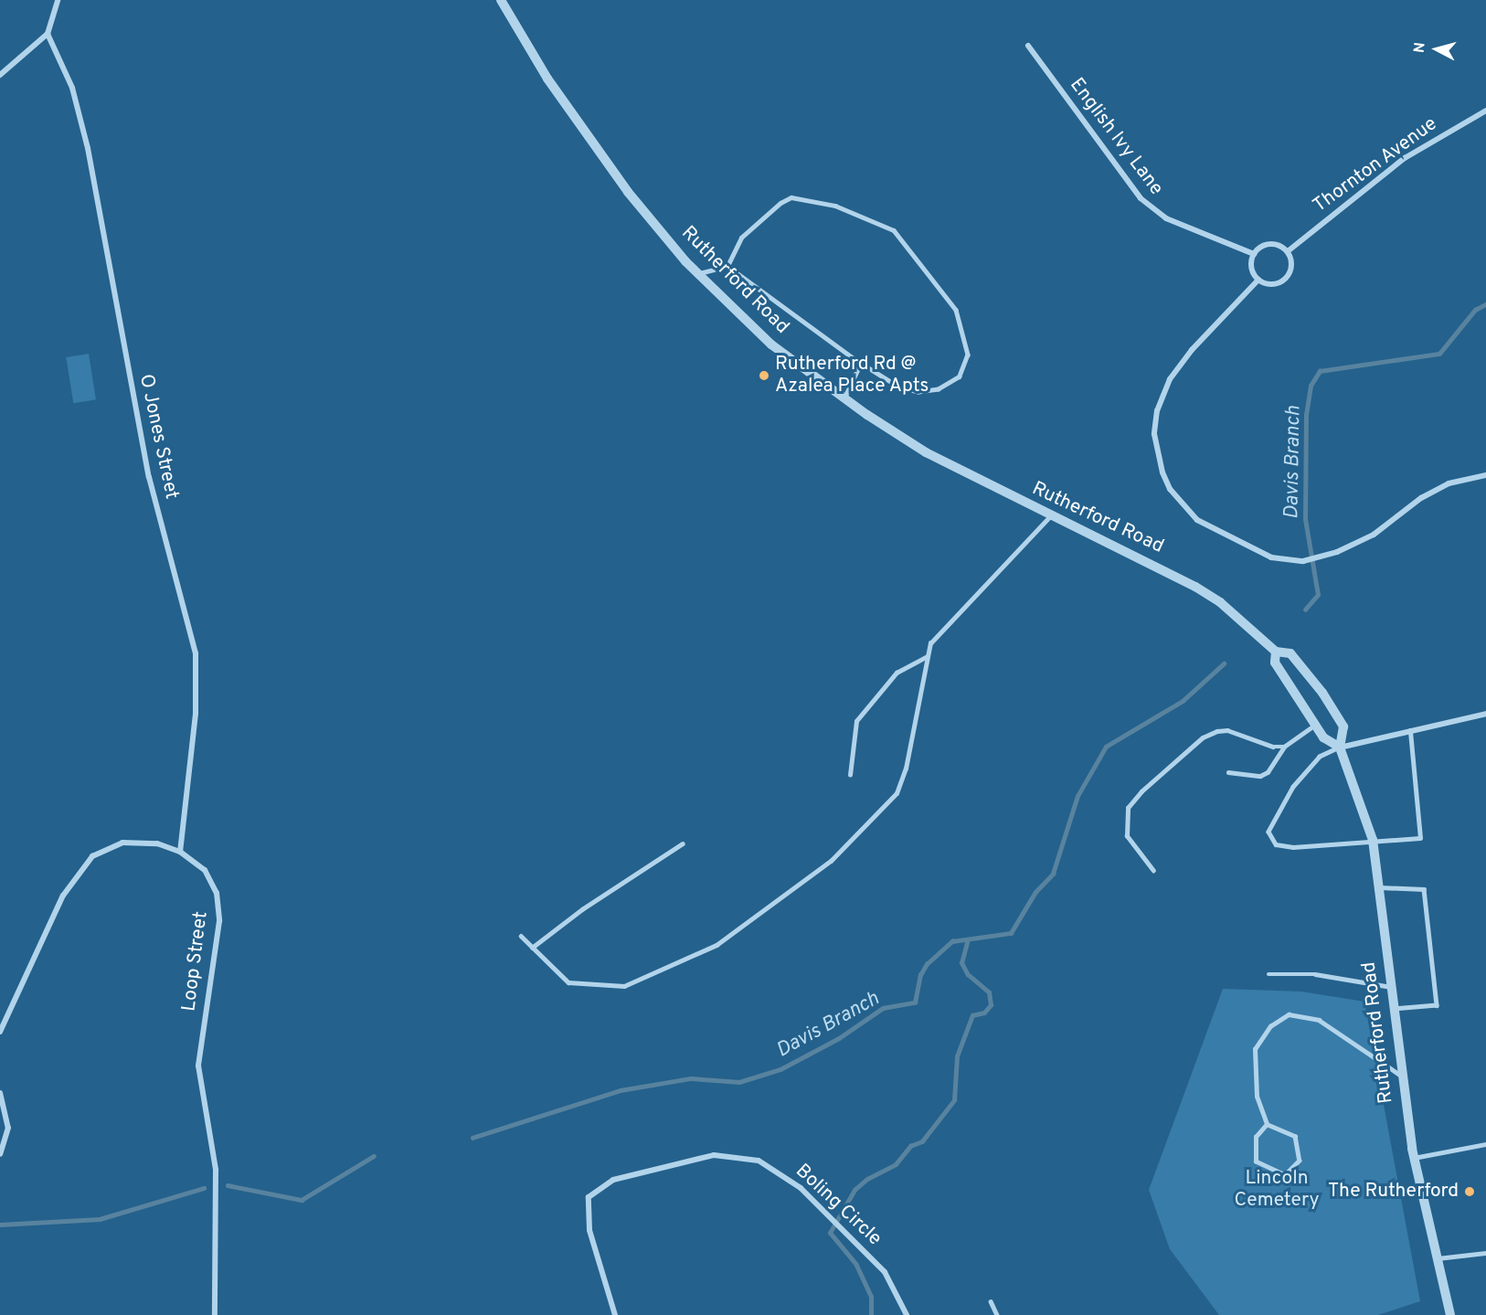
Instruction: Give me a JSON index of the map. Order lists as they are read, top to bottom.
{
  "streets": {
    "street": [
      "English Ivy Lane",
      "Thornton Avenue",
      "Rutherford Road",
      "O Jones Street",
      "Loop Street",
      "Boling Circle"
    ]
  },
  "crossings": [
    ["English Ivy Lane", "Thornton Avenue"],
    ["O Jones Street", "Loop Street"]
  ],
  "water": ["Davis Branch"],
  "parks": ["Lincoln Cemetery"],
  "places": ["Rutherford Rd @ Azalea Place Apts", "The Rutherford"],
  "north": "left"
}
